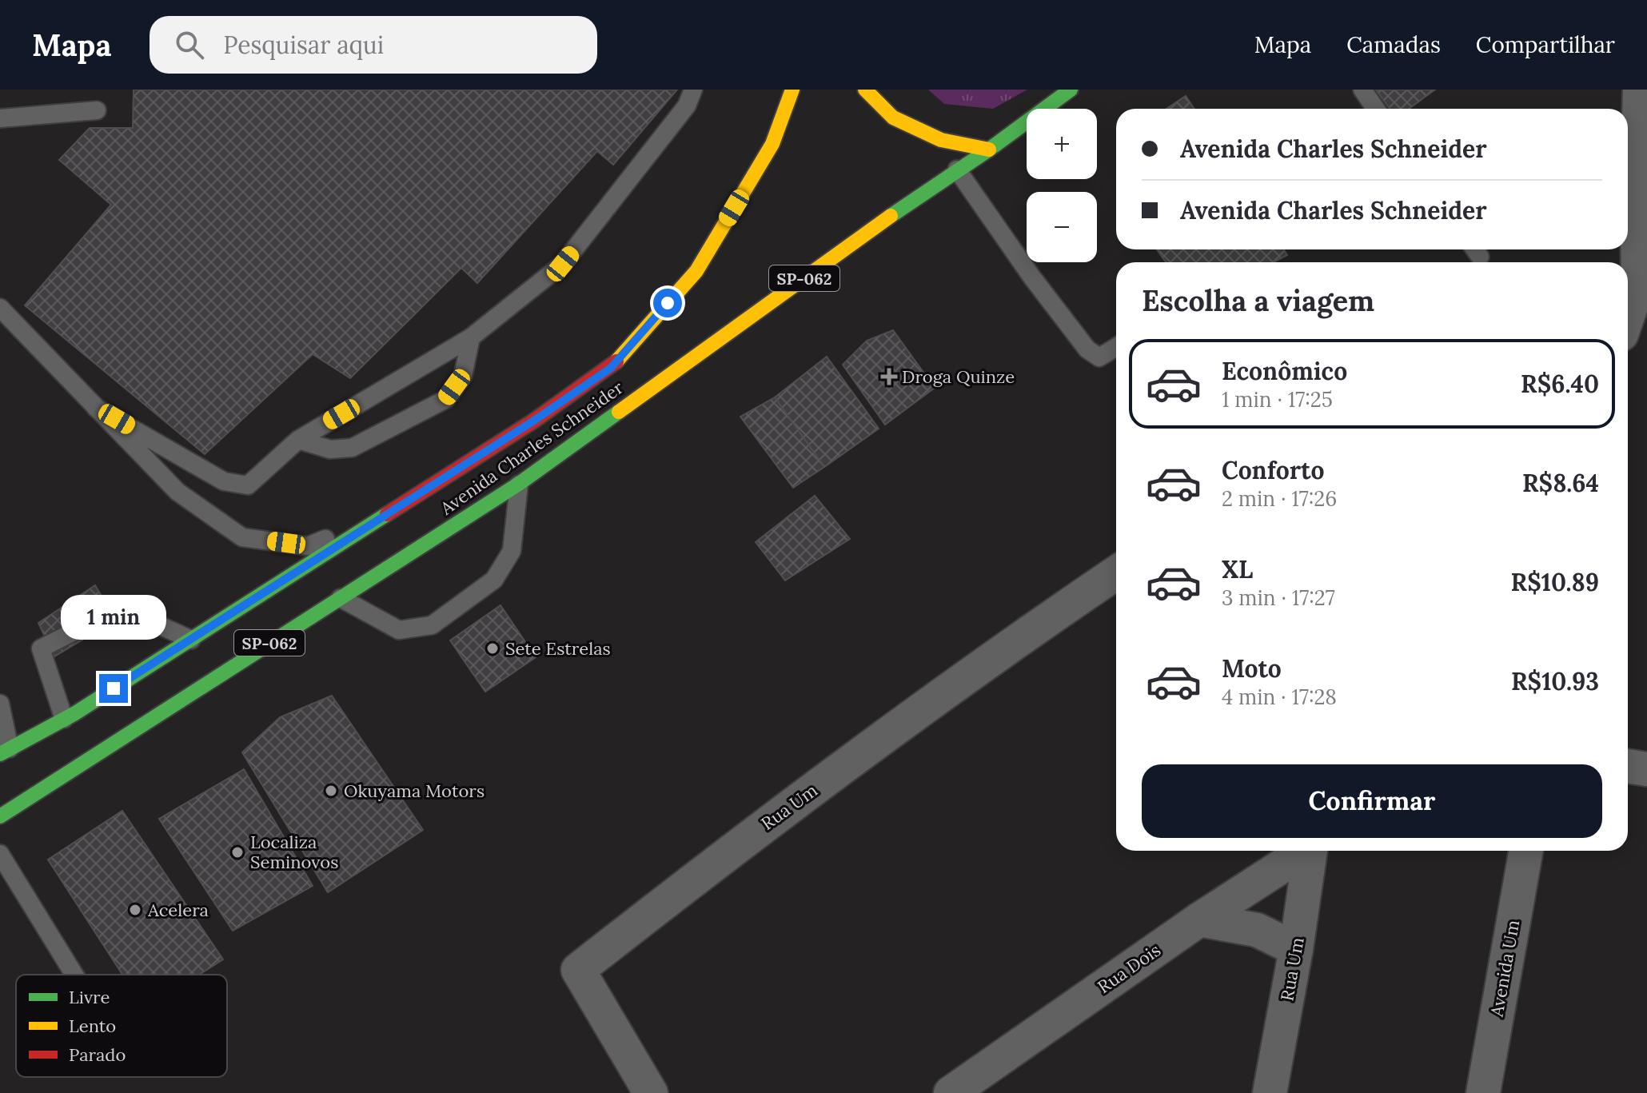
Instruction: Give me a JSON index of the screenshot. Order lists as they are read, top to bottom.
{
  "streets": {
    "main road": ["SP-062", "Avenida Charles Schneider"],
    "street": ["Rua Um", "Rua Dois", "Avenida Um"]
  },
  "places": {
    "health": ["Droga Quinze"],
    "other": [
      "Sete Estrelas",
      "Okuyama Motors",
      "Localiza Seminovos",
      "Acelera"
    ]
  },
  "legend": ["Livre", "Lento", "Parado"],
  "page": {
    "header": "Mapa",
    "search": "Pesquisar aqui",
    "nav": ["Mapa", "Camadas", "Compartilhar"],
    "map_buttons": ["+", "−"],
    "banner": ["Avenida Charles Schneider", "Avenida Charles Schneider"],
    "heading": "Escolha a viagem",
    "list": [
      {
        "name": "Econômico",
        "note": "1 min · 17:25",
        "value": "R$6.40"
      },
      {
        "name": "Conforto",
        "note": "2 min · 17:26",
        "value": "R$8.64"
      },
      {
        "name": "XL",
        "note": "3 min · 17:27",
        "value": "R$10.89"
      },
      {
        "name": "Moto",
        "note": "4 min · 17:28",
        "value": "R$10.93"
      }
    ],
    "bubble": "1 min",
    "buttons": "Confirmar"
  }
}
